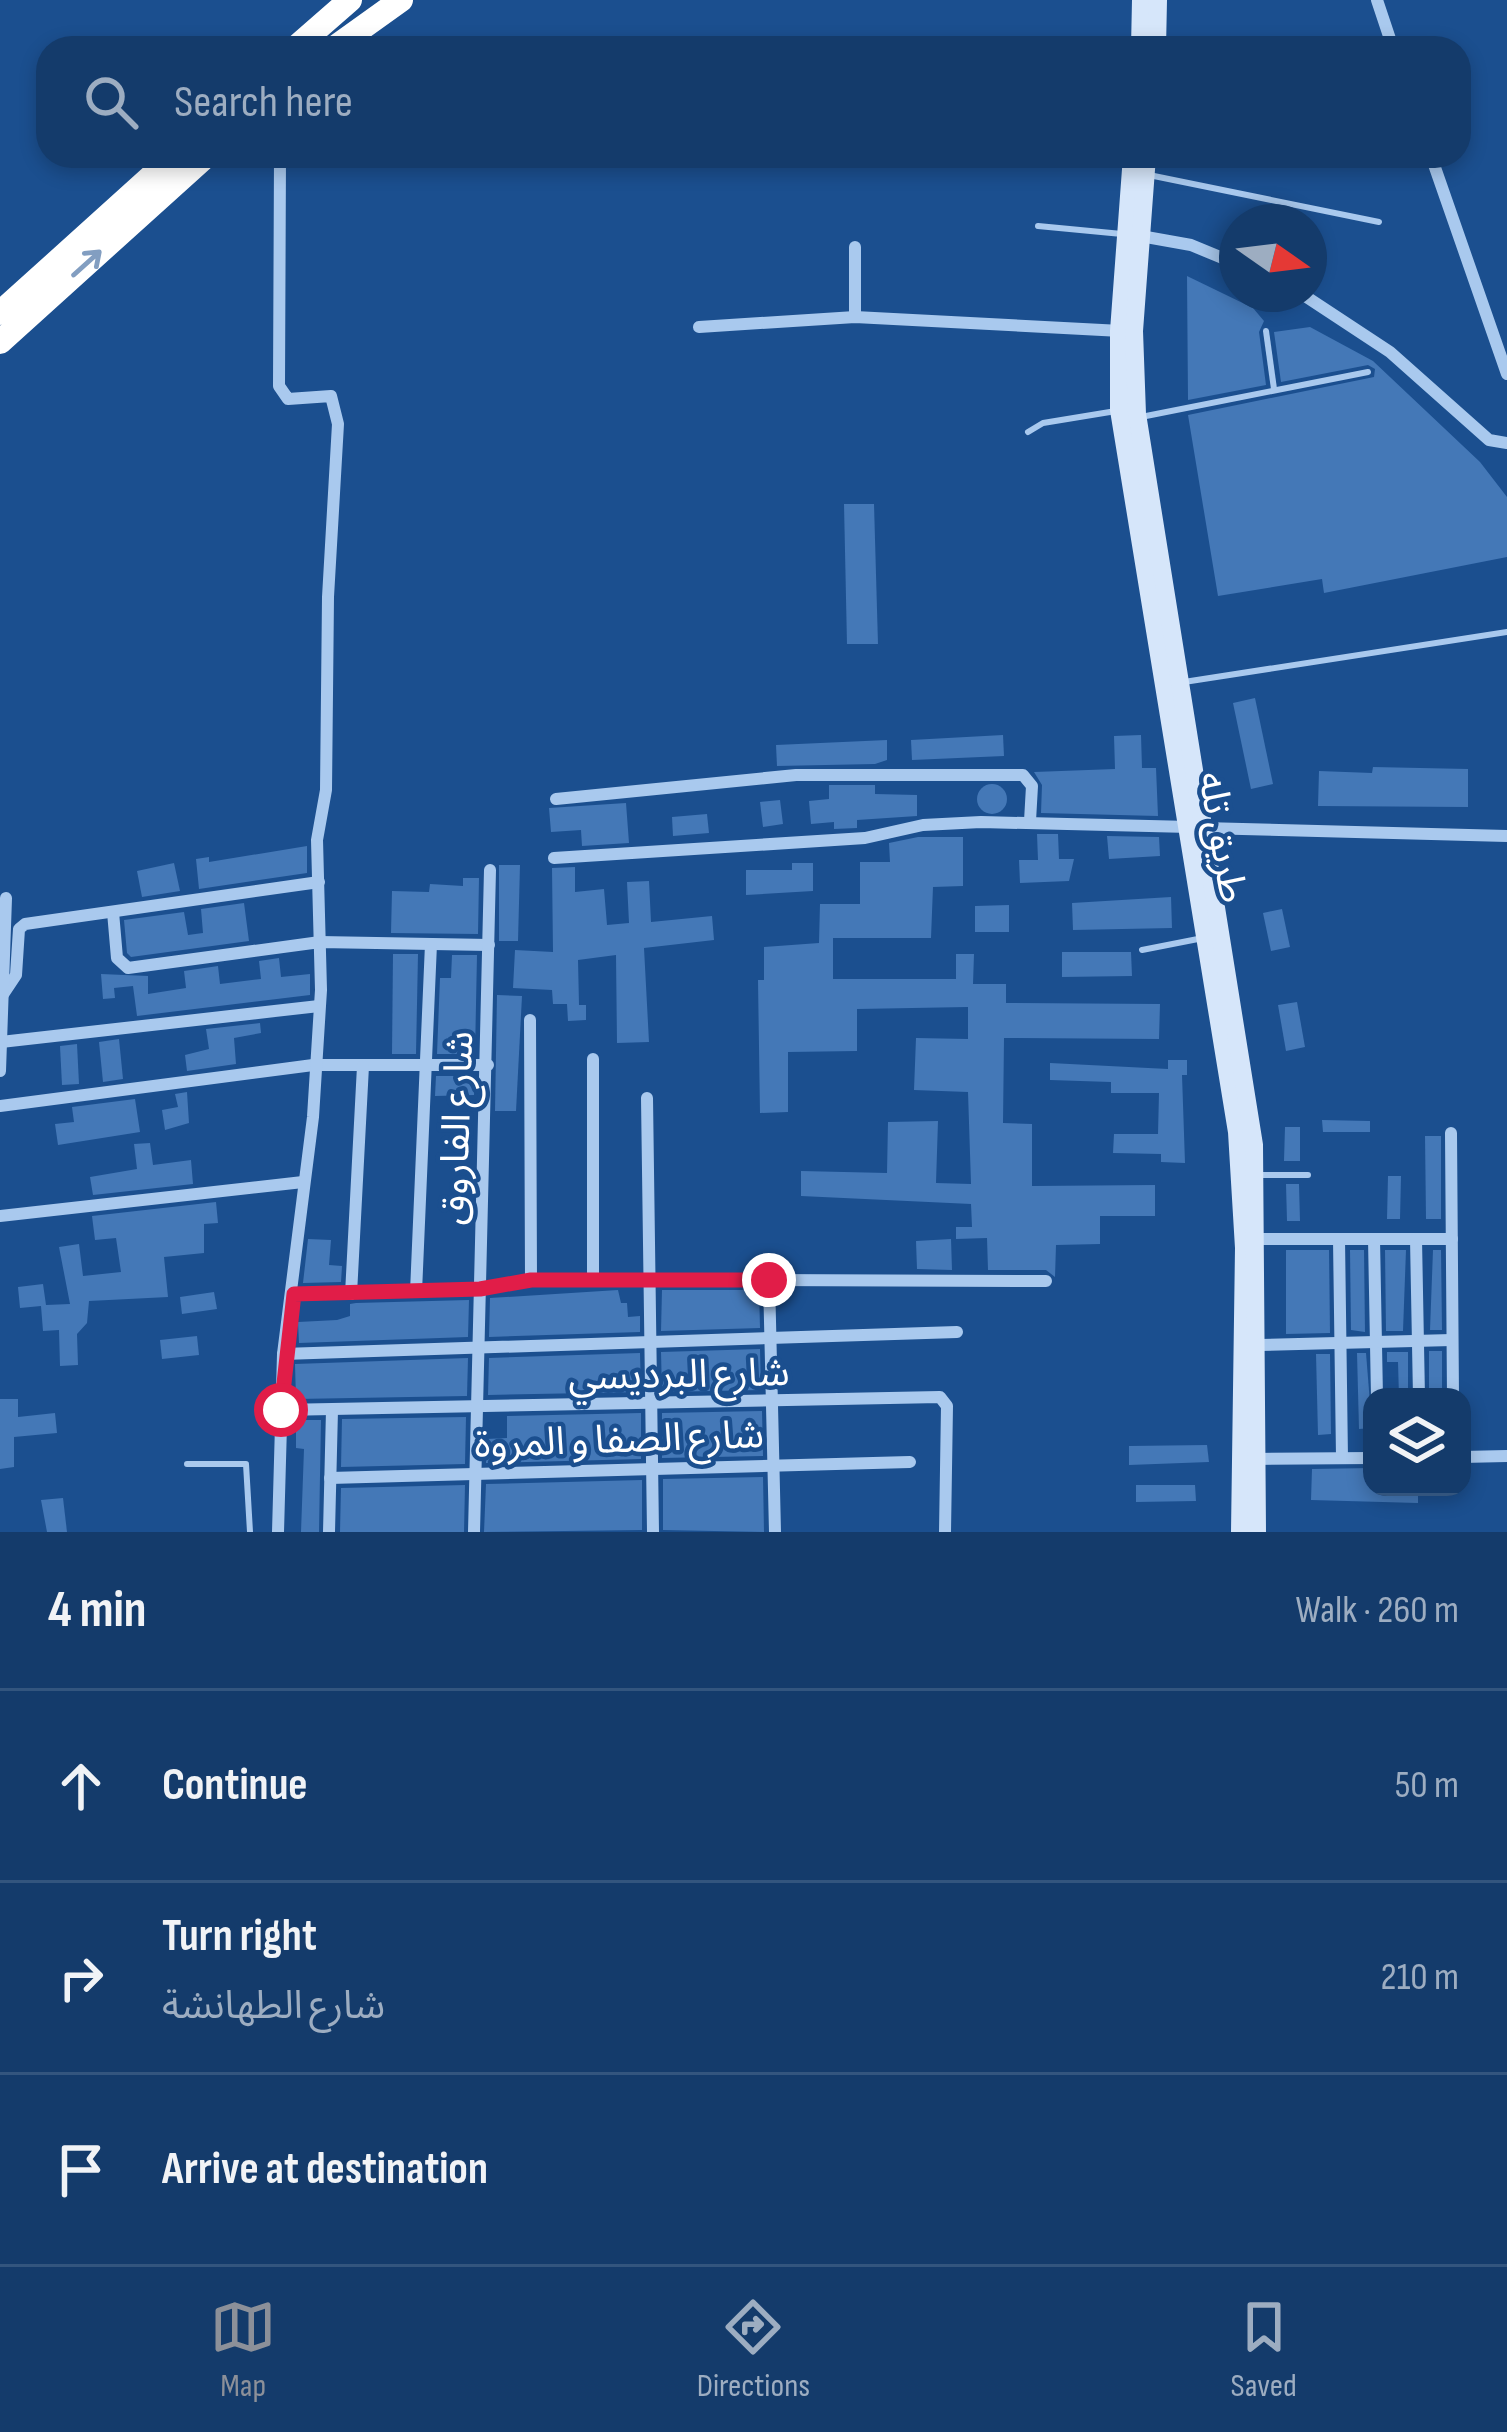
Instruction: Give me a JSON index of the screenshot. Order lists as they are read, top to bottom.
{
  "streets": {
    "main road": ["طريق تله"],
    "street": ["شارع الفاروق", "شارع البرديسي", "شارع الصفا و المروة"]
  },
  "crossings": [
    ["شارع الفاروق", "شارع البرديسي"],
    ["شارع الفاروق", "شارع الصفا و المروة"]
  ],
  "north": "right",
  "page": {
    "search": "Search here",
    "heading": ["4 min", "Walk · 260 m"],
    "list": [
      ["Continue", "50 m"],
      ["Turn right", "شارع الطهانشة", "210 m"],
      "Arrive at destination"
    ],
    "nav": ["Map", "Directions", "Saved"]
  }
}
